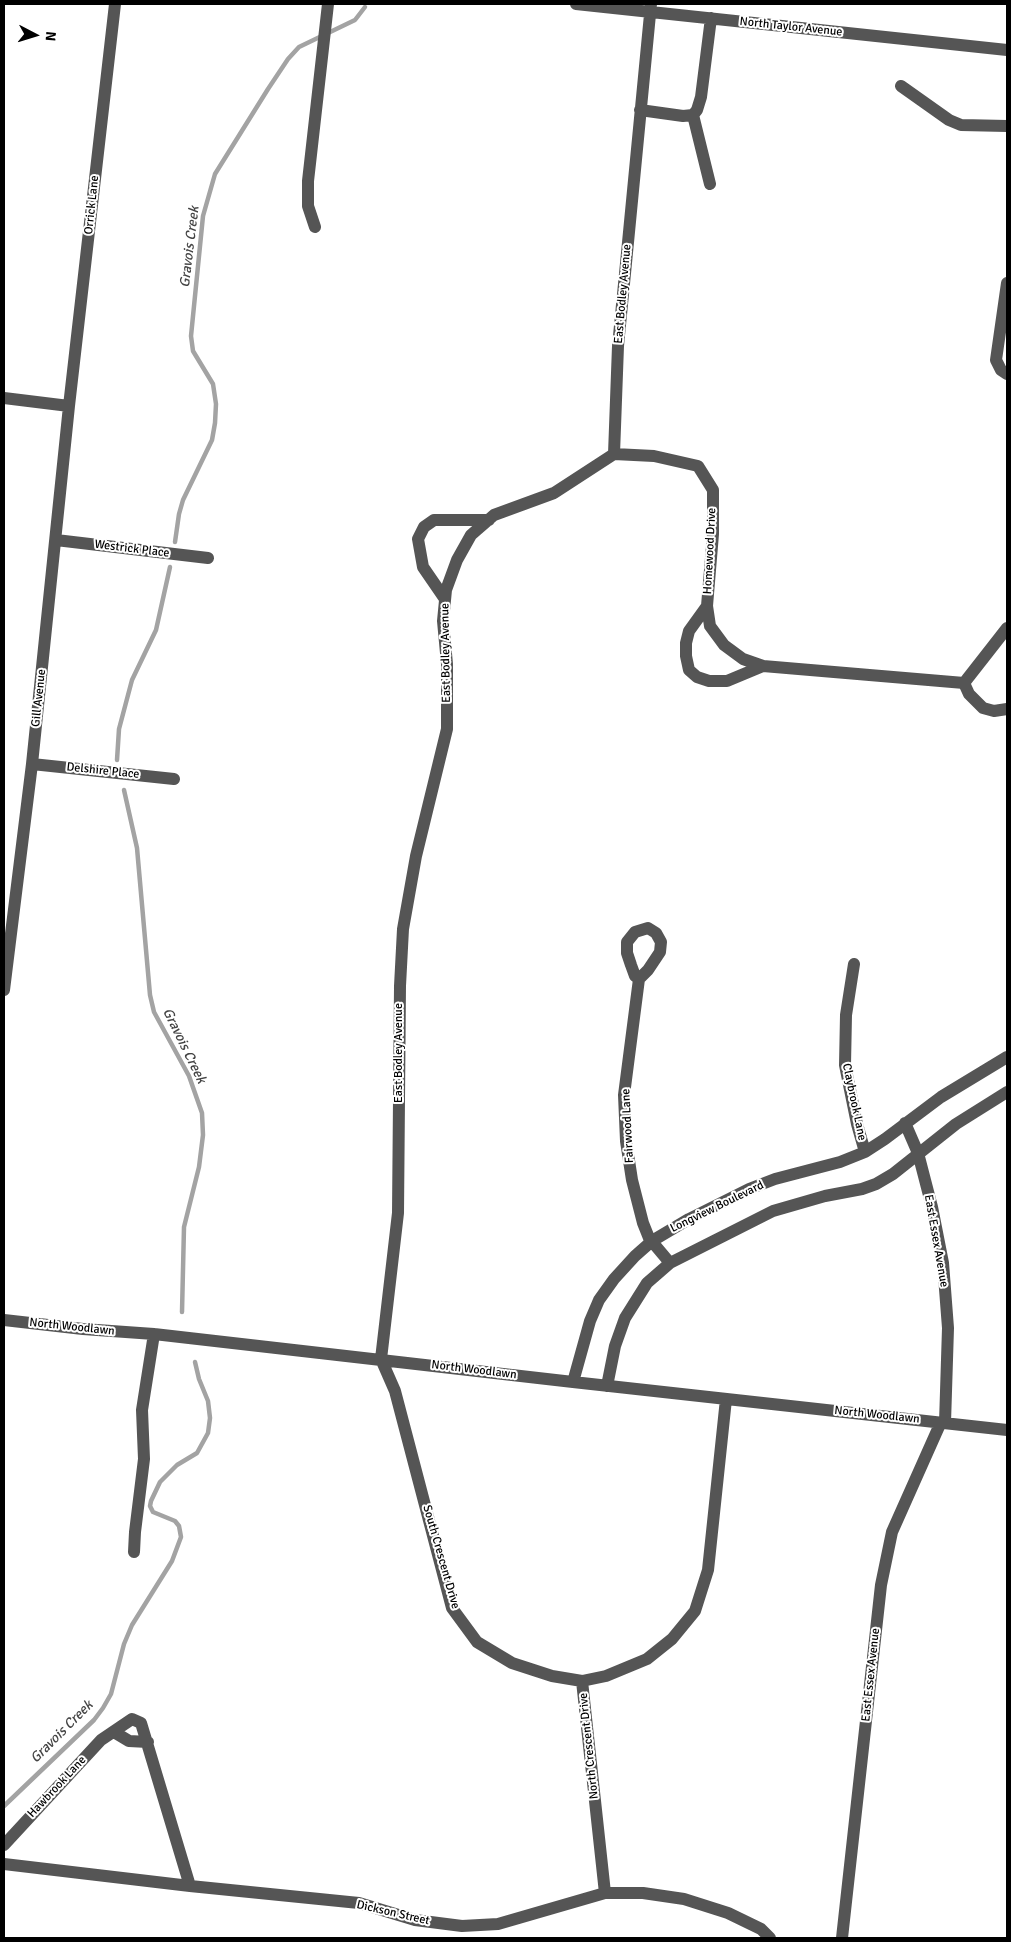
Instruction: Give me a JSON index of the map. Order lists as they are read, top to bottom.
{
  "streets": {
    "street": [
      "North Taylor Avenue",
      "Orrick Lane",
      "East Bodley Avenue",
      "Westrick Place",
      "Homewood Drive",
      "Gill Avenue",
      "Delshire Place",
      "Claybrook Lane",
      "Fairwood Lane",
      "Longview Boulevard",
      "East Essex Avenue",
      "North Woodlawn",
      "South Crescent Drive",
      "North Crescent Drive",
      "Hawbrook Lane",
      "Dickson Street"
    ]
  },
  "crossings": [
    ["North Taylor Avenue", "East Bodley Avenue"],
    ["Orrick Lane", "Gill Avenue"],
    ["East Bodley Avenue", "Homewood Drive"],
    ["East Bodley Avenue", "North Woodlawn"],
    ["East Bodley Avenue", "South Crescent Drive"],
    ["Westrick Place", "Gill Avenue"],
    ["Gill Avenue", "Delshire Place"],
    ["Claybrook Lane", "Longview Boulevard"],
    ["Fairwood Lane", "Longview Boulevard"],
    ["Longview Boulevard", "East Essex Avenue"],
    ["Longview Boulevard", "North Woodlawn"],
    ["East Essex Avenue", "North Woodlawn"],
    ["North Woodlawn", "South Crescent Drive"],
    ["North Woodlawn", "North Crescent Drive"],
    ["South Crescent Drive", "North Crescent Drive"],
    ["North Crescent Drive", "Dickson Street"],
    ["Hawbrook Lane", "Dickson Street"]
  ],
  "water": ["Gravois Creek"],
  "north": "right"
}
